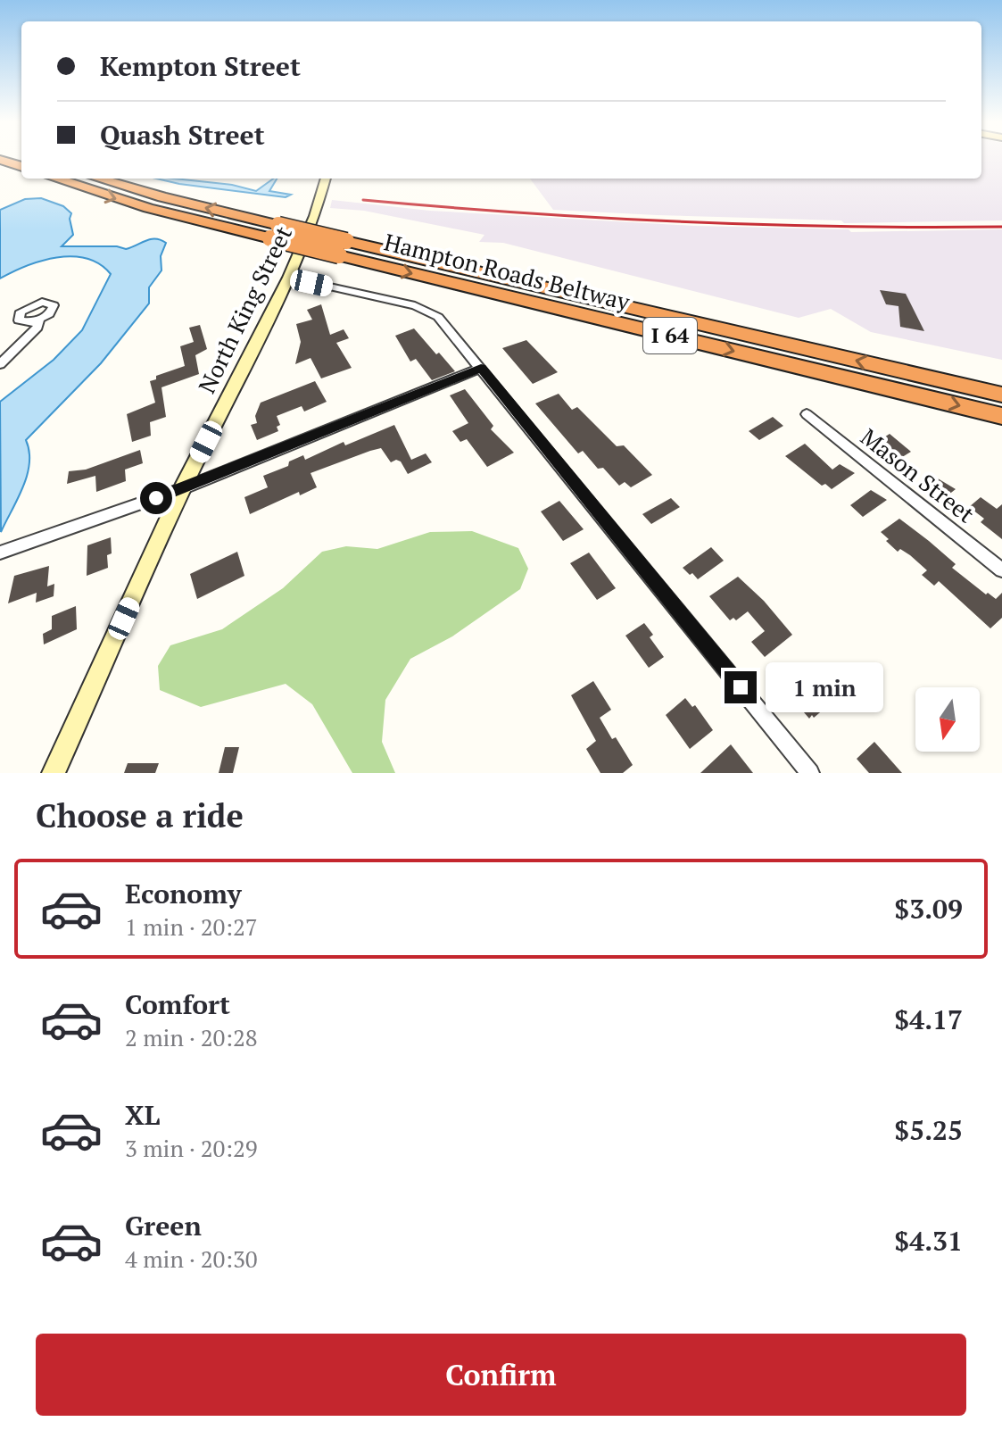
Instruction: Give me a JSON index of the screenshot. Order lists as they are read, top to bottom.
{
  "streets": {
    "highway": ["Hampton Roads Beltway", "I 64"],
    "main road": ["North King Street"],
    "street": ["Mason Street"]
  },
  "north": "bottom",
  "page": {
    "banner": ["Kempton Street", "Quash Street"],
    "bubble": "1 min",
    "heading": "Choose a ride",
    "list": [
      {
        "name": "Economy",
        "note": "1 min · 20:27",
        "value": "$3.09"
      },
      {
        "name": "Comfort",
        "note": "2 min · 20:28",
        "value": "$4.17"
      },
      {
        "name": "XL",
        "note": "3 min · 20:29",
        "value": "$5.25"
      },
      {
        "name": "Green",
        "note": "4 min · 20:30",
        "value": "$4.31"
      }
    ],
    "buttons": "Confirm"
  }
}
